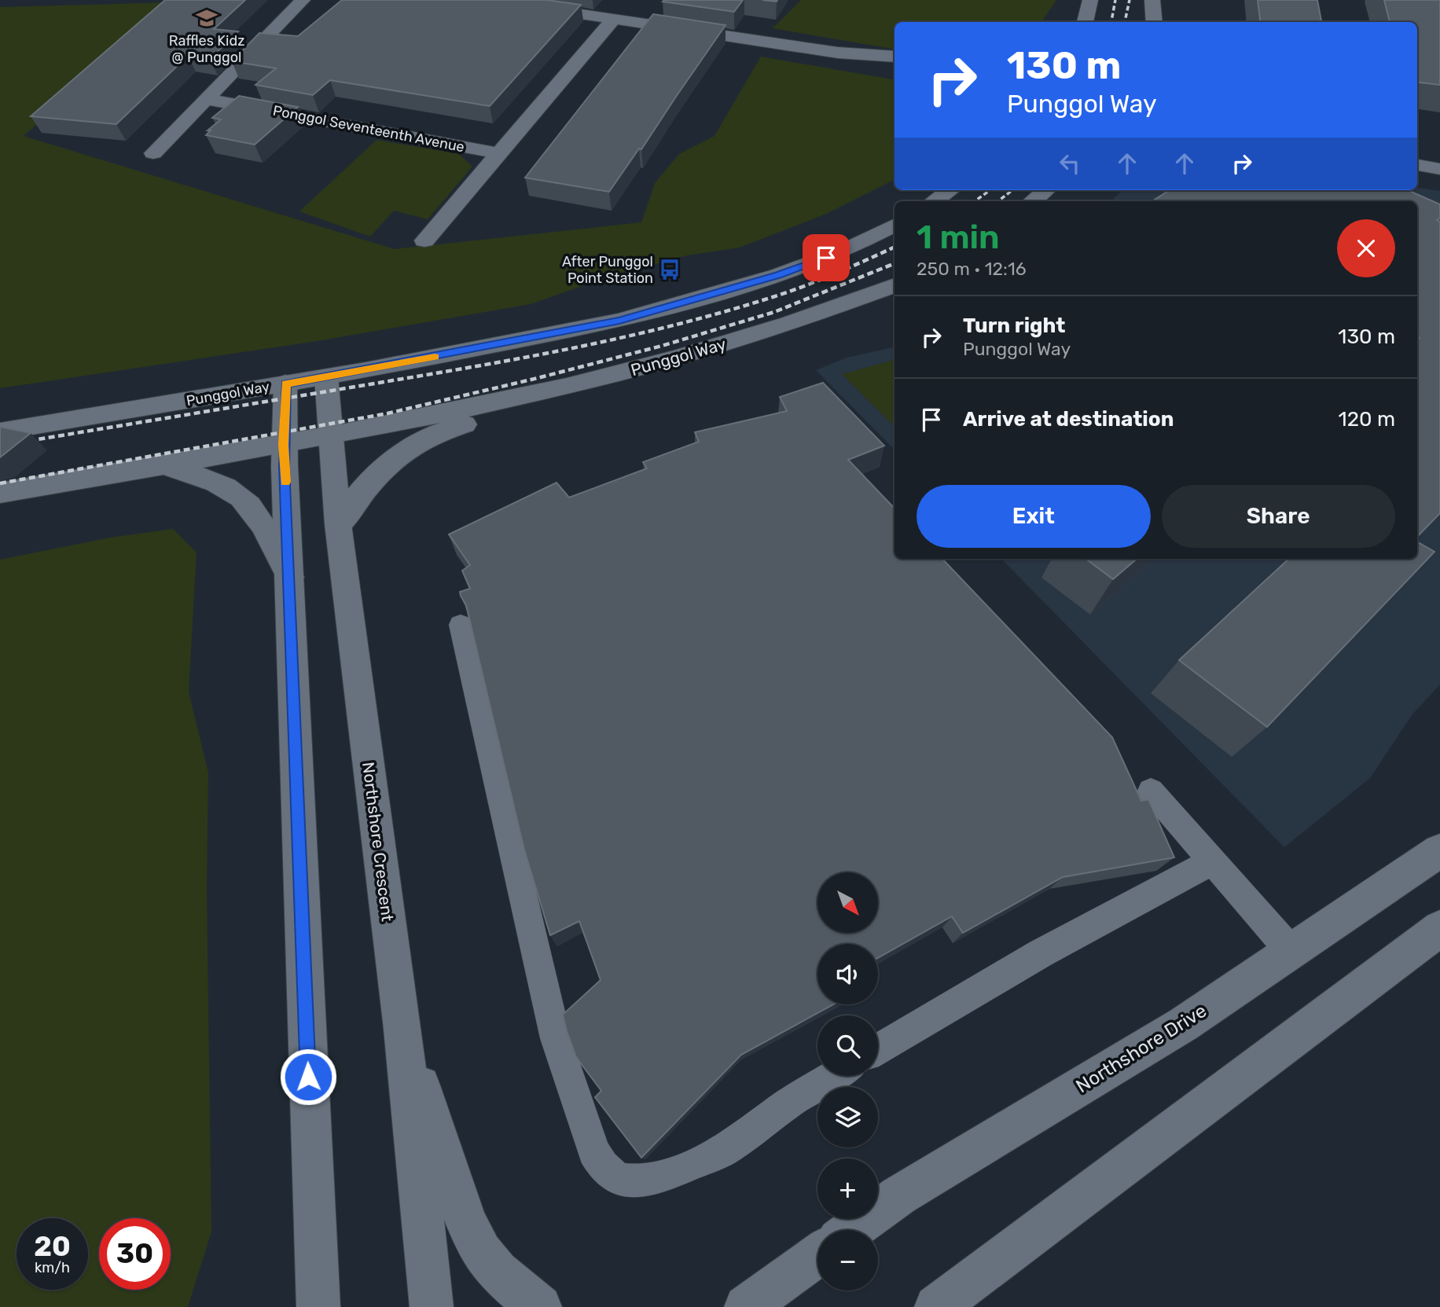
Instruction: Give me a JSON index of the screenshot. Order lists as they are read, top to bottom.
{
  "streets": {
    "street": [
      "Ponggol Seventeenth Avenue",
      "Punggol Way",
      "Northshore Crescent",
      "Northshore Drive"
    ]
  },
  "crossings": [
    ["Punggol Way", "Northshore Crescent"]
  ],
  "places": {
    "school or university": ["Raffles Kidz @ Punggol"],
    "bus stop": ["After Punggol Point Station"]
  },
  "north": "bottom right",
  "page": {
    "turn": ["130 m", "Punggol Way"],
    "heading": ["1 min", "250 m · 12:16"],
    "list": [
      {
        "name": "Turn right",
        "note": "Punggol Way",
        "value": "130 m"
      },
      {
        "name": "Arrive at destination",
        "value": "120 m"
      }
    ],
    "buttons": ["Exit", "Share"],
    "map_buttons": ["+", "−"],
    "speed": "20 km/h",
    "limit": "30"
  }
}
